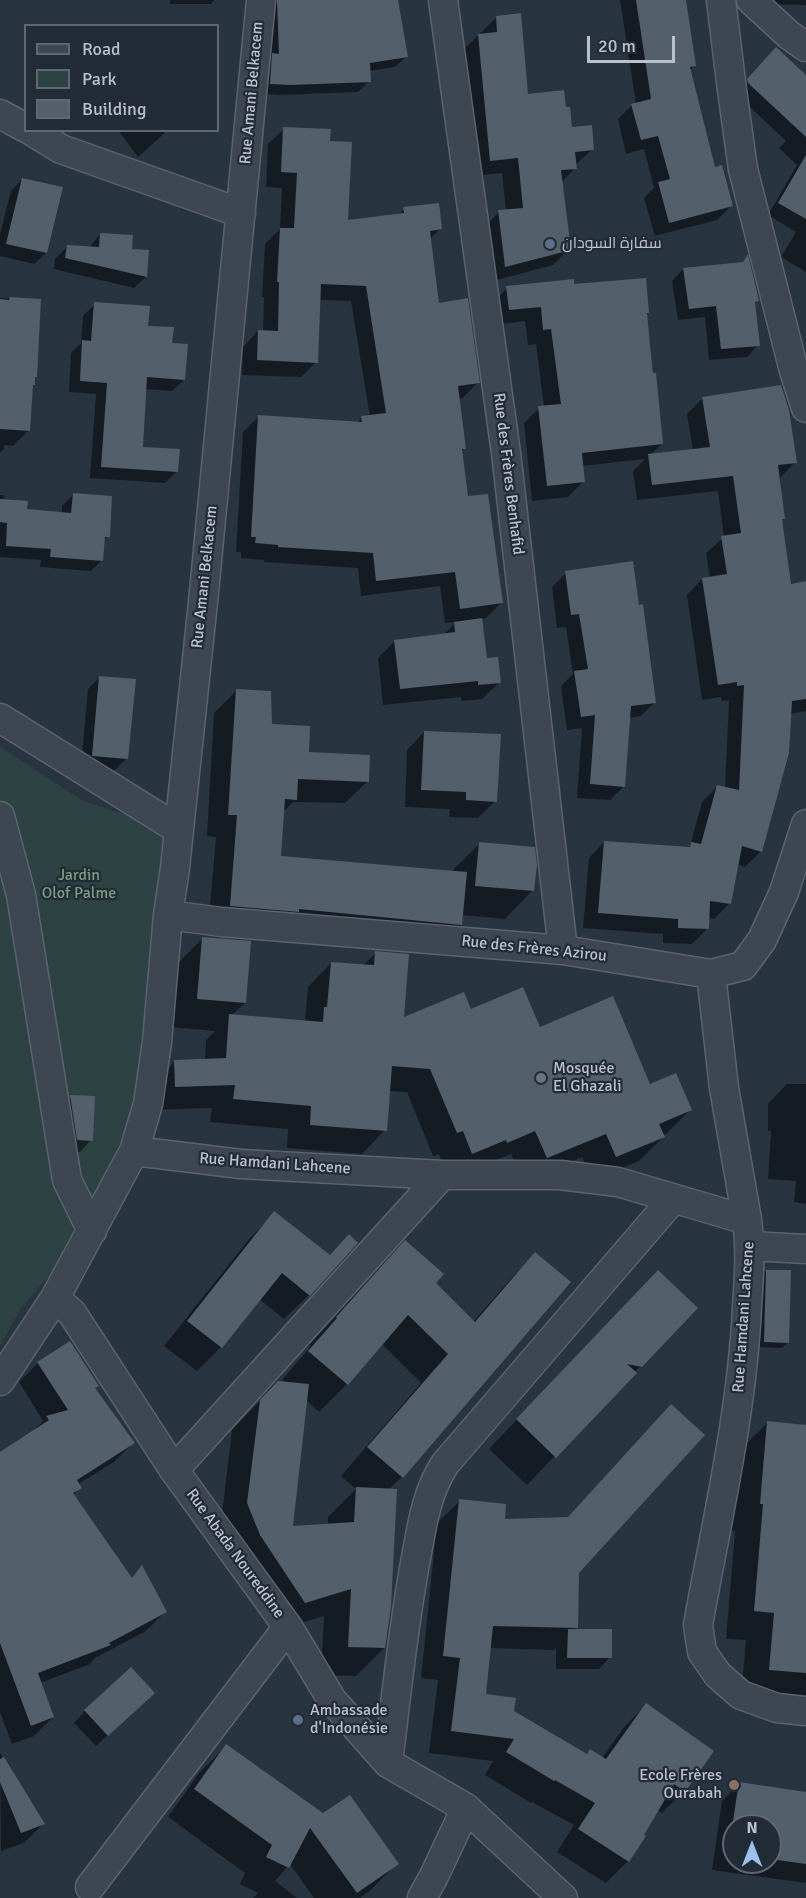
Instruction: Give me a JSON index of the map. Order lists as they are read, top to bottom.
{
  "streets": {
    "street": [
      "Rue Amani Belkacem",
      "Rue des Frères Benhafid",
      "Rue des Frères Azirou",
      "Rue Hamdani Lahcene",
      "Rue Abada Noureddine"
    ]
  },
  "crossings": [
    ["Rue Amani Belkacem", "Rue des Frères Azirou"],
    ["Rue Amani Belkacem", "Rue Hamdani Lahcene"],
    ["Rue des Frères Benhafid", "Rue des Frères Azirou"]
  ],
  "parks": ["Jardin Olof Palme"],
  "places": [
    "سفارة السودان",
    "Mosquée El Ghazali",
    "Ambassade d'Indonésie",
    "Ecole Frères Ourabah"
  ],
  "legend": ["Road", "Park", "Building"],
  "scale_bar": "20 m",
  "north": "top"
}
